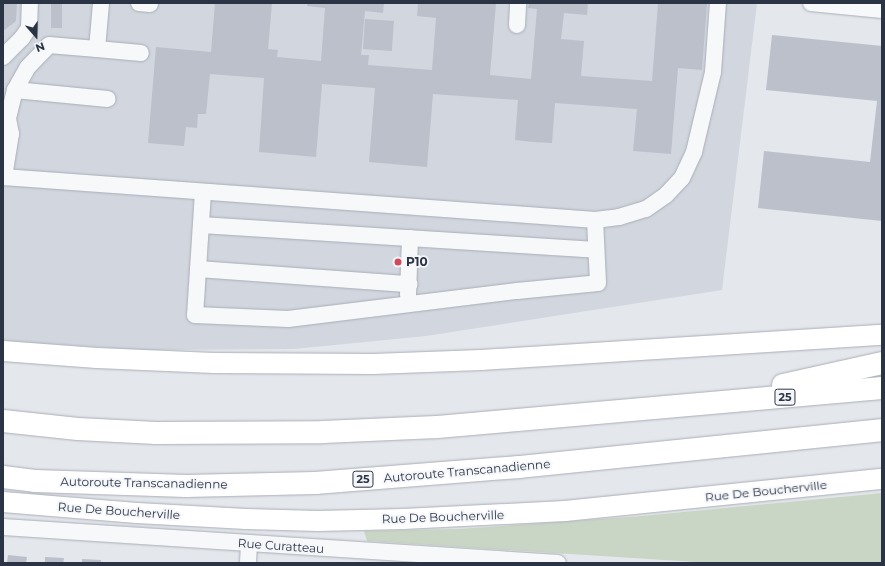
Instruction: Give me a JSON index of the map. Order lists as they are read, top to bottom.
{
  "streets": {
    "highway": ["25", "Autoroute Transcanadienne"],
    "main road": ["Rue De Boucherville"],
    "street": ["Rue Curatteau"]
  },
  "places": ["P10"],
  "north": "bottom"
}
